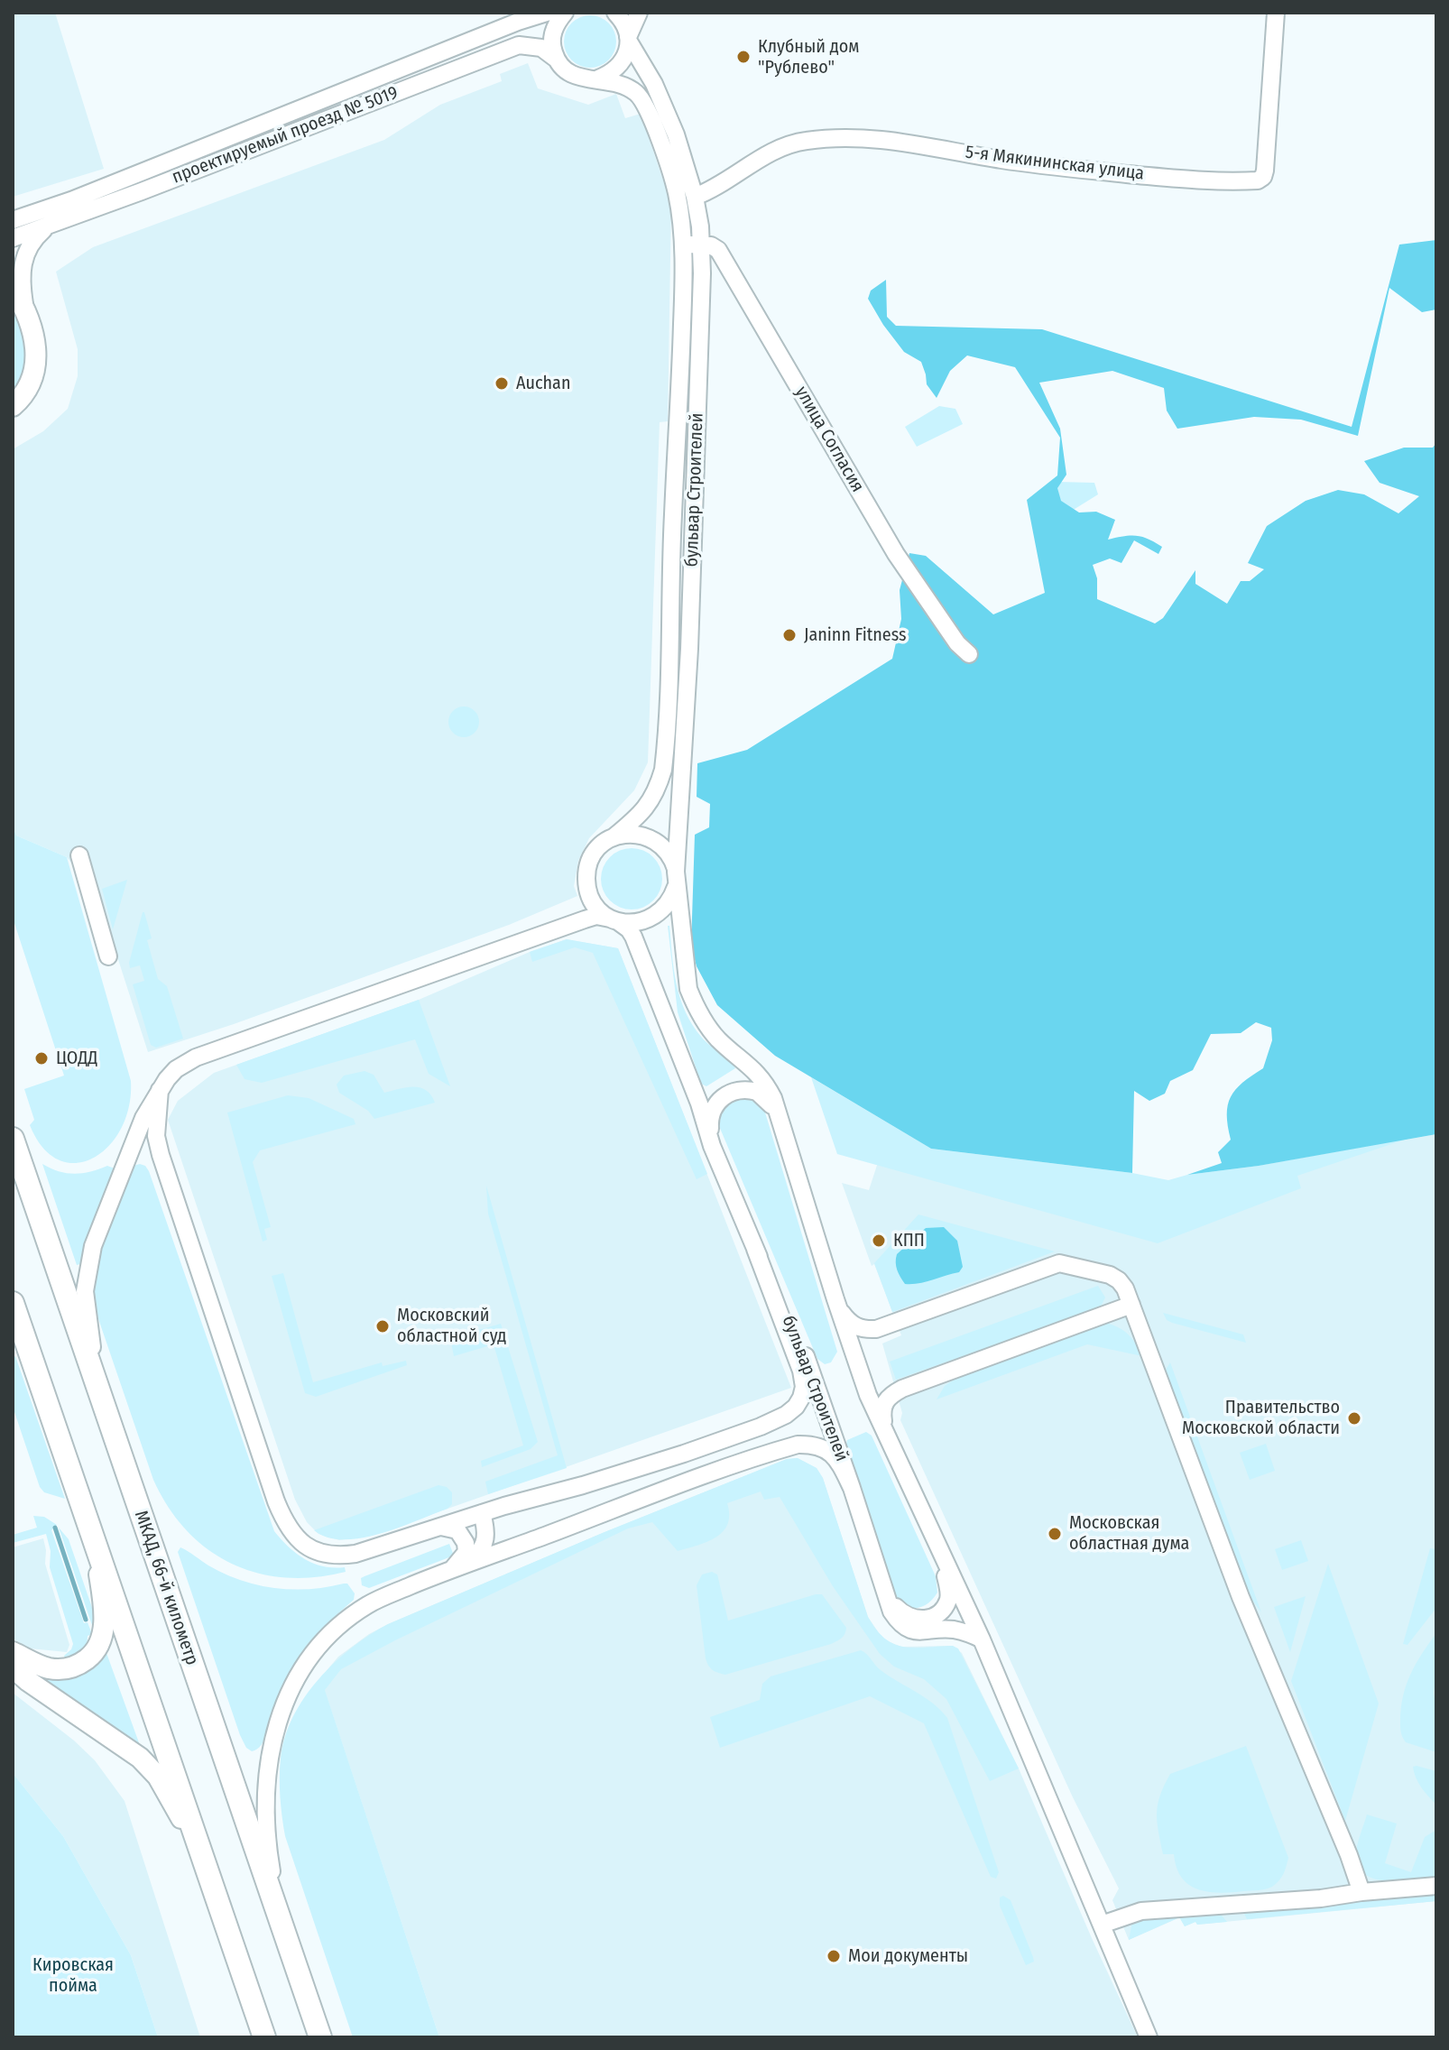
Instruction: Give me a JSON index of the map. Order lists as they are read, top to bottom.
{
  "streets": {
    "highway": ["МКАД, 66-й километр"],
    "street": [
      "проектируемый проезд № 5019",
      "5-я Мякининская улица",
      "улица Согласия",
      "бульвар Строителей"
    ]
  },
  "crossings": [
    ["проектируемый проезд № 5019", "бульвар Строителей"],
    ["5-я Мякининская улица", "бульвар Строителей"],
    ["улица Согласия", "бульвар Строителей"]
  ],
  "parks": ["Кировская пойма"],
  "places": [
    "Клубный дом \"Рублево\"",
    "Auchan",
    "Janinn Fitness",
    "ЦОДД",
    "КПП",
    "Московский областной суд",
    "Правительство Московской области",
    "Московская областная дума",
    "Мои документы"
  ]
}
